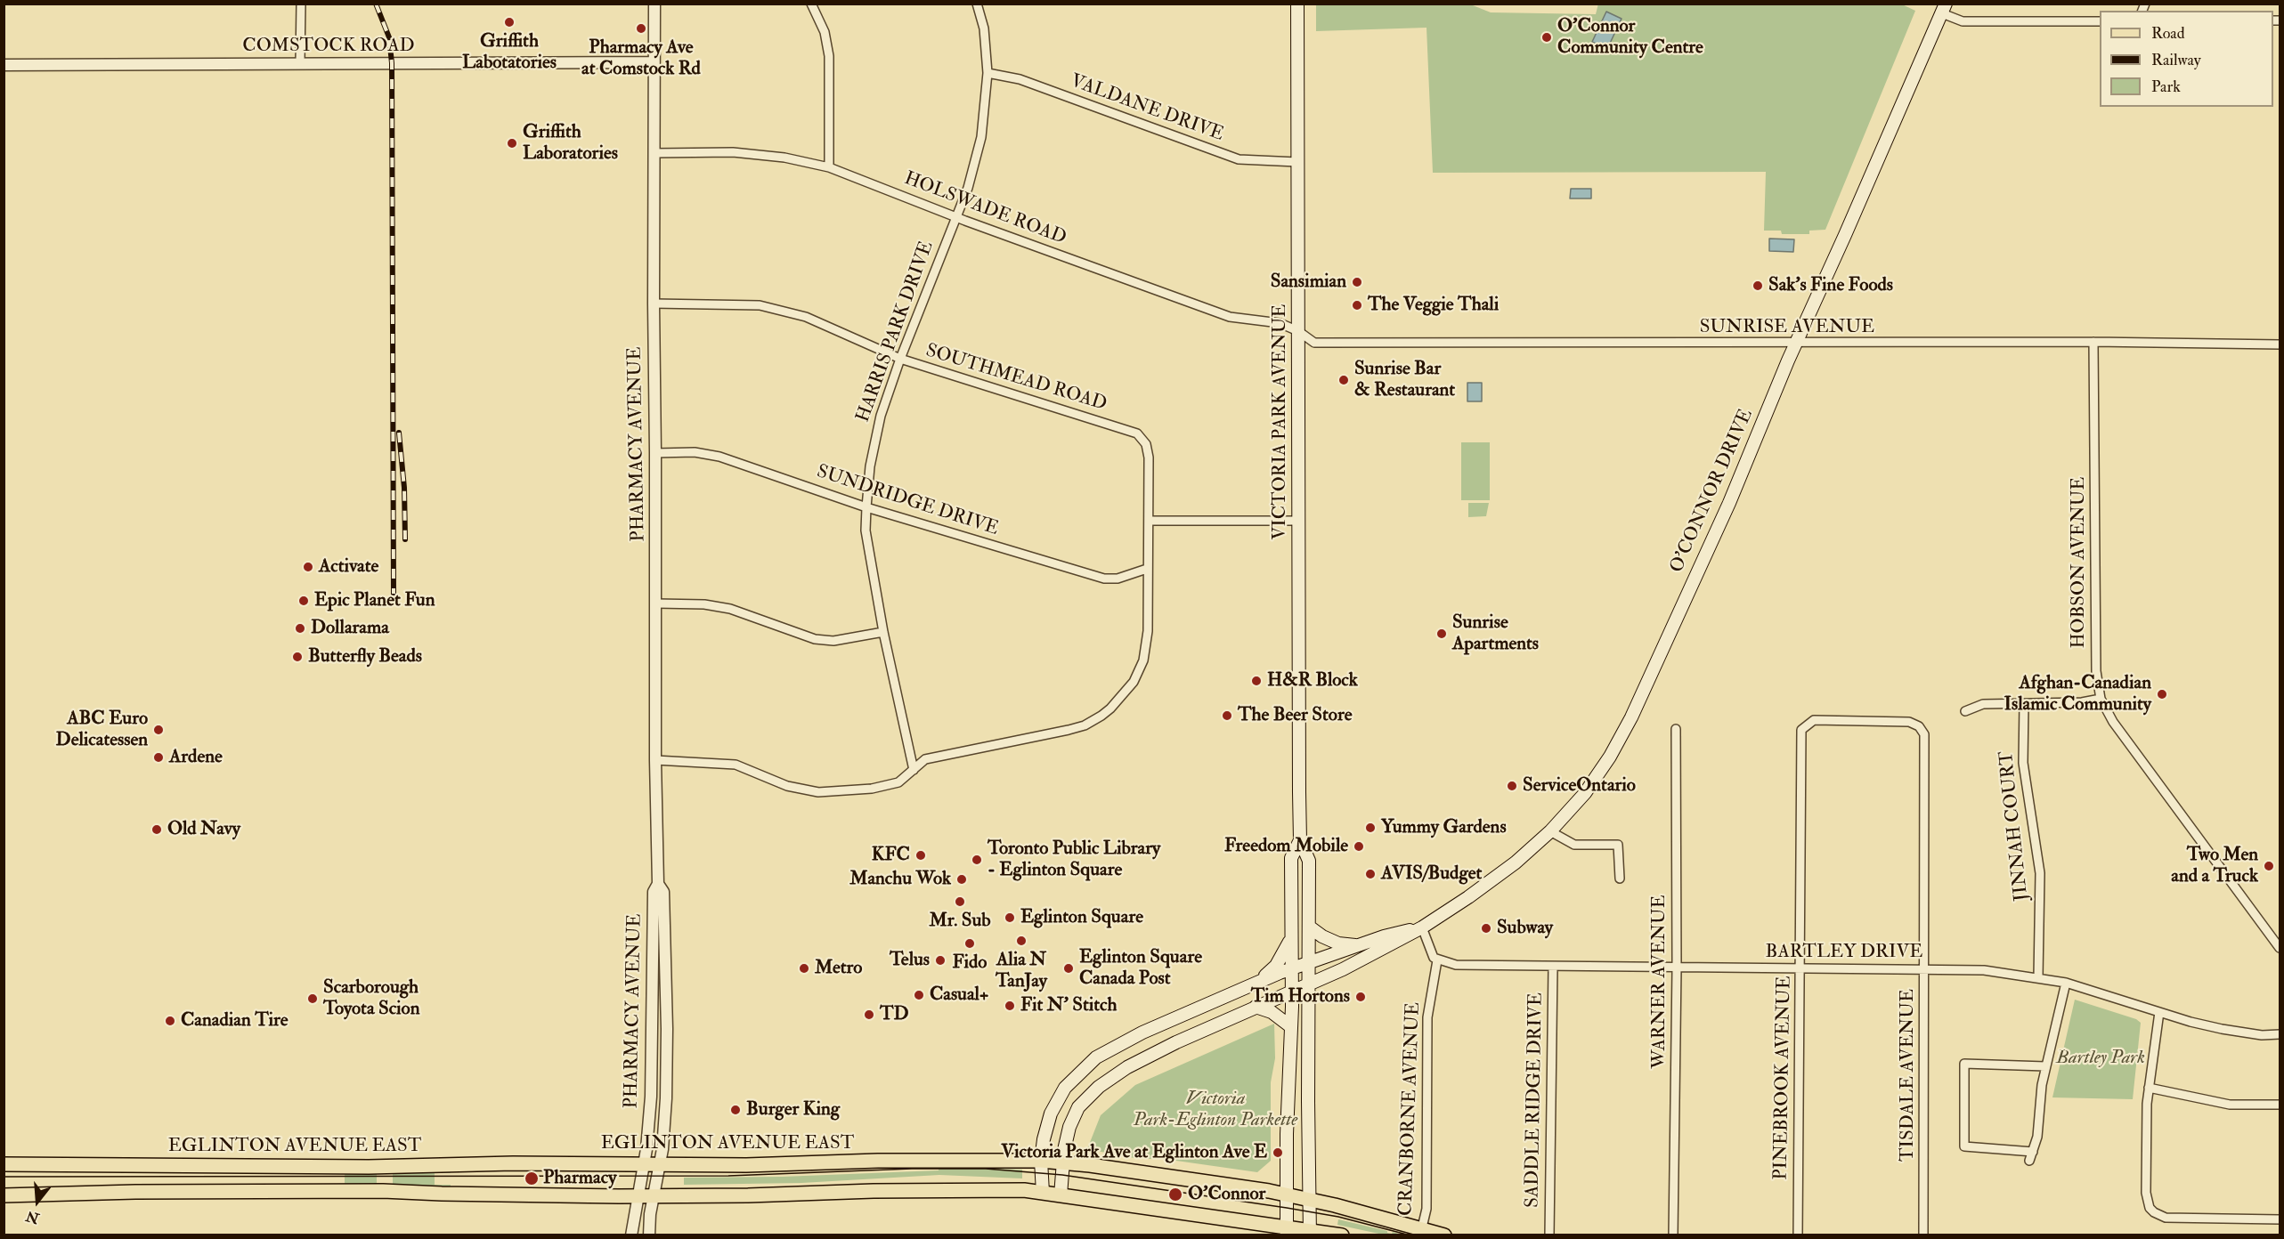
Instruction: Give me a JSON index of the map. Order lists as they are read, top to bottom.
{
  "streets": {
    "main road": ["VICTORIA PARK AVENUE", "O'CONNOR DRIVE", "EGLINTON AVENUE EAST"],
    "street": [
      "COMSTOCK ROAD",
      "VALDANE DRIVE",
      "HOLSWADE ROAD",
      "SUNRISE AVENUE",
      "HARRIS PARK DRIVE",
      "SOUTHMEAD ROAD",
      "PHARMACY AVENUE",
      "SUNDRIDGE DRIVE",
      "HOBSON AVENUE",
      "JINNAH COURT",
      "BARTLEY DRIVE",
      "WARNER AVENUE",
      "TISDALE AVENUE",
      "PINEBROOK AVENUE",
      "SADDLE RIDGE DRIVE",
      "CRANBORNE AVENUE"
    ]
  },
  "crossings": [
    ["COMSTOCK ROAD", "PHARMACY AVENUE"],
    ["VALDANE DRIVE", "HARRIS PARK DRIVE"],
    ["VALDANE DRIVE", "VICTORIA PARK AVENUE"],
    ["HOLSWADE ROAD", "SUNRISE AVENUE"],
    ["HOLSWADE ROAD", "HARRIS PARK DRIVE"],
    ["HOLSWADE ROAD", "VICTORIA PARK AVENUE"],
    ["HOLSWADE ROAD", "PHARMACY AVENUE"],
    ["SUNRISE AVENUE", "VICTORIA PARK AVENUE"],
    ["SUNRISE AVENUE", "O'CONNOR DRIVE"],
    ["SUNRISE AVENUE", "HOBSON AVENUE"],
    ["HARRIS PARK DRIVE", "SOUTHMEAD ROAD"],
    ["HARRIS PARK DRIVE", "SUNDRIDGE DRIVE"],
    ["SOUTHMEAD ROAD", "PHARMACY AVENUE"],
    ["SOUTHMEAD ROAD", "SUNDRIDGE DRIVE"],
    ["VICTORIA PARK AVENUE", "O'CONNOR DRIVE"],
    ["VICTORIA PARK AVENUE", "EGLINTON AVENUE EAST"],
    ["PHARMACY AVENUE", "SUNDRIDGE DRIVE"],
    ["PHARMACY AVENUE", "EGLINTON AVENUE EAST"],
    ["JINNAH COURT", "BARTLEY DRIVE"],
    ["BARTLEY DRIVE", "WARNER AVENUE"],
    ["BARTLEY DRIVE", "TISDALE AVENUE"],
    ["BARTLEY DRIVE", "PINEBROOK AVENUE"],
    ["BARTLEY DRIVE", "SADDLE RIDGE DRIVE"],
    ["BARTLEY DRIVE", "CRANBORNE AVENUE"],
    ["TISDALE AVENUE", "PINEBROOK AVENUE"],
    ["CRANBORNE AVENUE", "EGLINTON AVENUE EAST"]
  ],
  "parks": ["Bartley Park", "Victoria Park-Eglinton Parkette"],
  "places": [
    "Griffith Labotatories",
    "Pharmacy Ave at Comstock Rd",
    "O'Connor Community Centre",
    "Griffith Laboratories",
    "Sansimian",
    "Sak's Fine Foods",
    "The Veggie Thali",
    "Sunrise Bar & Restaurant",
    "Activate",
    "Epic Planet Fun",
    "Dollarama",
    "Sunrise Apartments",
    "Butterfly Beads",
    "H&R Block",
    "Afghan-Canadian Islamic Community",
    "The Beer Store",
    "ABC Euro Delicatessen",
    "Ardene",
    "ServiceOntario",
    "Yummy Gardens",
    "Old Navy",
    "Freedom Mobile",
    "KFC",
    "Toronto Public Library - Eglinton Square",
    "Two Men and a Truck",
    "AVIS/Budget",
    "Manchu Wok",
    "Mr. Sub",
    "Eglinton Square",
    "Subway",
    "Alia N TanJay",
    "Fido",
    "Telus",
    "Metro",
    "Eglinton Square Canada Post",
    "Casual+",
    "Tim Hortons",
    "Scarborough Toyota Scion",
    "Fit N' Stitch",
    "TD",
    "Canadian Tire",
    "Burger King",
    "Victoria Park Ave at Eglinton Ave E",
    "Pharmacy",
    "O'Connor"
  ],
  "legend": ["Road", "Railway", "Park"],
  "north": "bottom"
}
